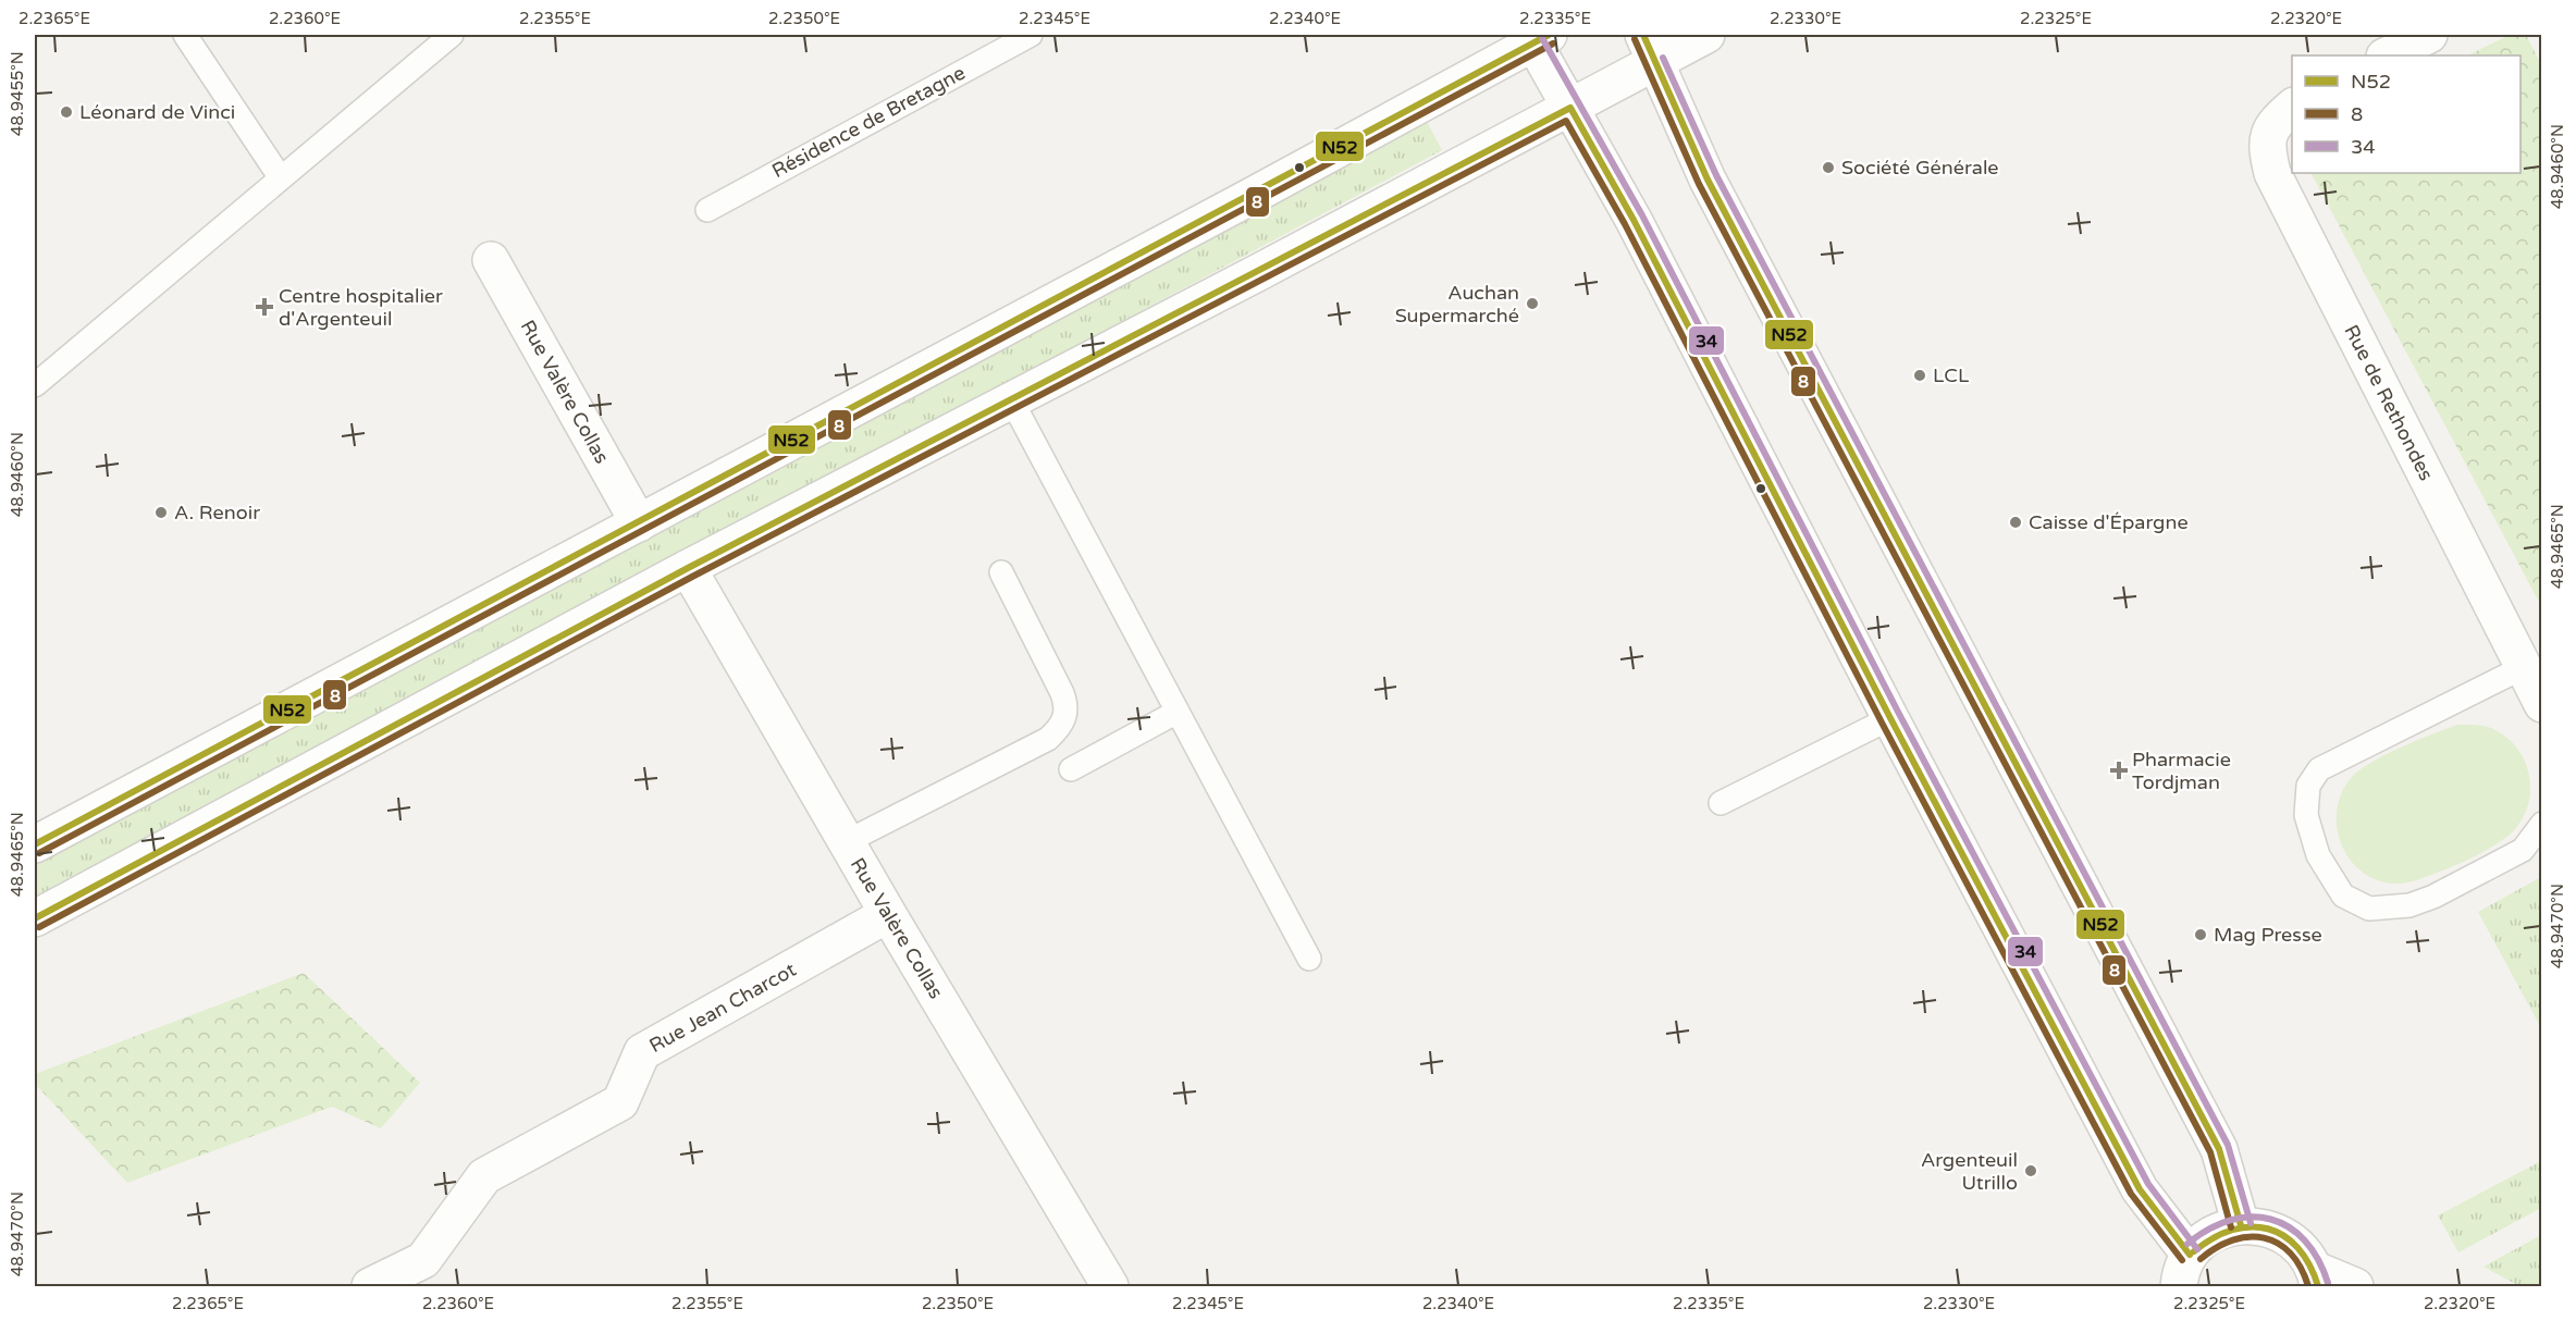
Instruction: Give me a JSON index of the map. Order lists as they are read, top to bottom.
{
  "streets": {
    "street": ["Rue Valère Collas", "Rue de Rethondes", "Rue Jean Charcot"],
    "lane": ["Résidence de Bretagne"]
  },
  "crossings": [
    ["Rue Valère Collas", "Rue Jean Charcot"]
  ],
  "places": {
    "other": [
      "Léonard de Vinci",
      "Société Générale",
      "Auchan Supermarché",
      "LCL",
      "A. Renoir",
      "Caisse d'Épargne",
      "Mag Presse",
      "Argenteuil Utrillo"
    ],
    "health": ["Centre hospitalier d'Argenteuil", "Pharmacie Tordjman"]
  },
  "lines": ["transit line N52", "transit line 34", "transit line 8"],
  "legend": ["N52", "8", "34"],
  "coordinates": [
    "2.2365°E",
    "2.2360°E",
    "2.2355°E",
    "2.2350°E",
    "2.2345°E",
    "2.2340°E",
    "2.2335°E",
    "2.2330°E",
    "2.2325°E",
    "2.2320°E",
    "48.9455°N",
    "48.9460°N",
    "48.9465°N",
    "48.9470°N"
  ]
}
